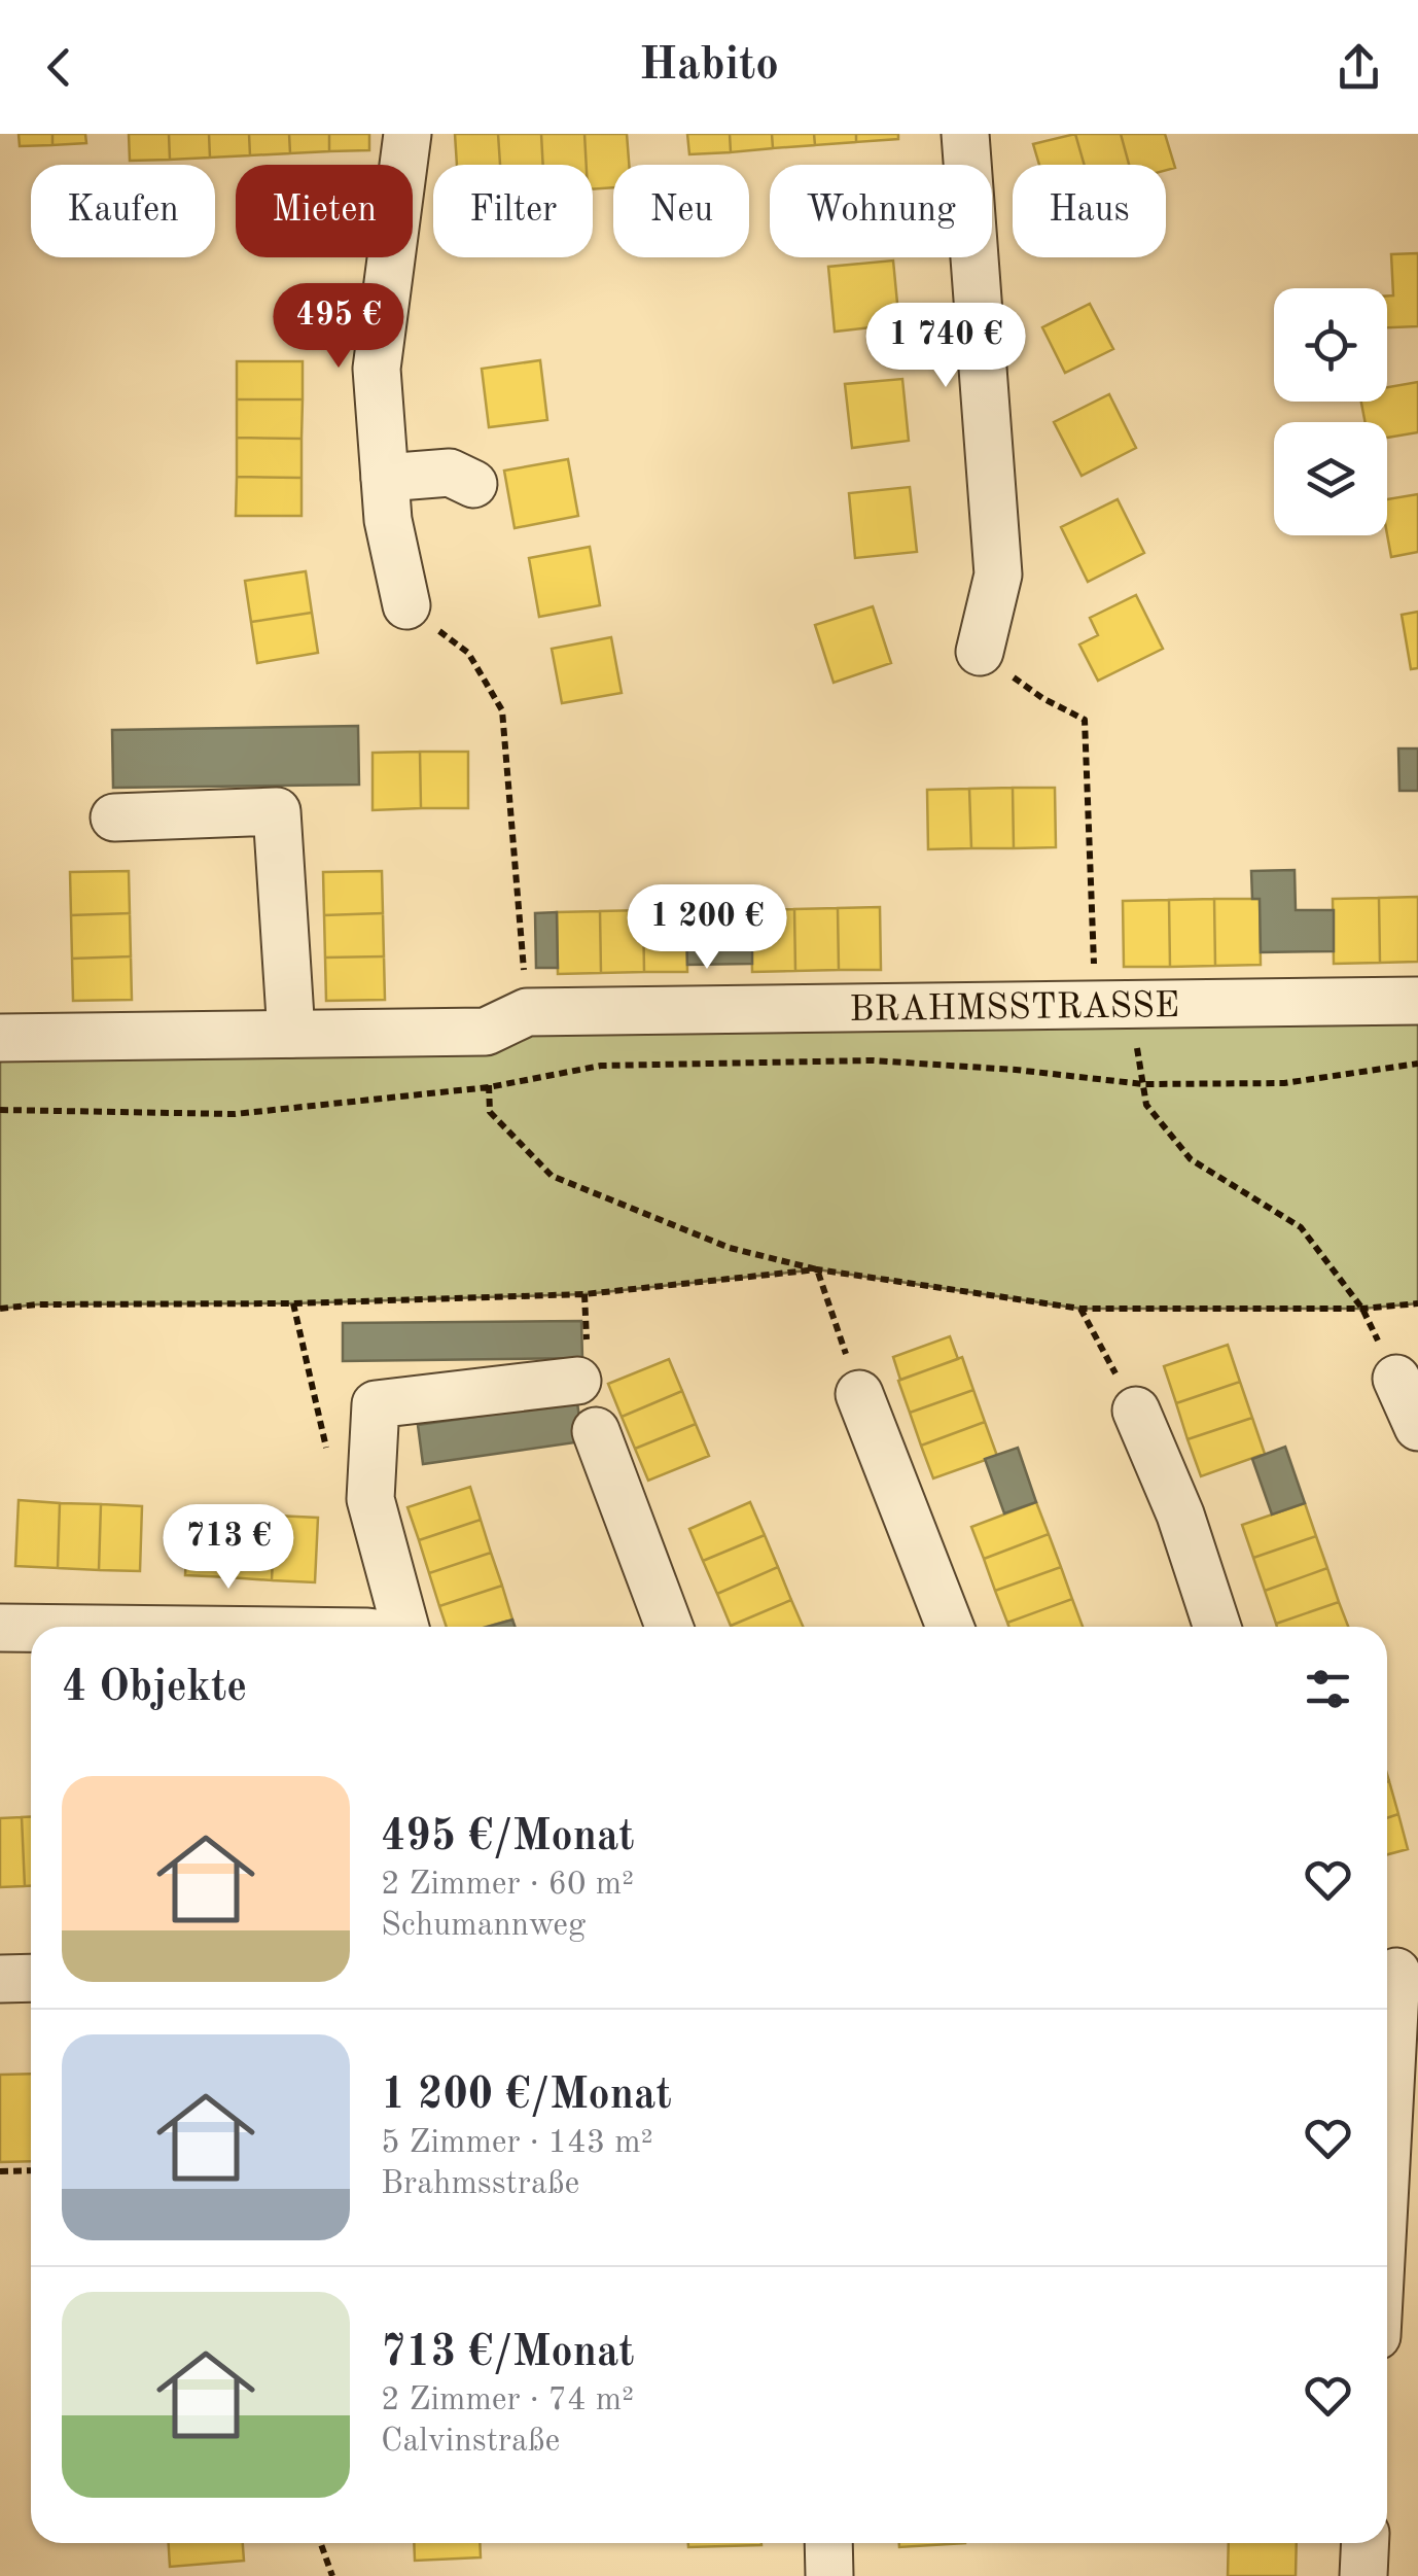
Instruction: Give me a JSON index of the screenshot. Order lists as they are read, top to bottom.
{
  "streets": {
    "street": ["BRAHMSSTRASSE"]
  },
  "page": {
    "header": "Habito",
    "chip": [
      "Kaufen",
      "Mieten",
      "Filter",
      "Neu",
      "Wohnung",
      "Haus"
    ],
    "price": [
      "495 €",
      "1 740 €",
      "1 200 €",
      "713 €"
    ],
    "heading": "4 Objekte",
    "list": [
      {
        "name": "495 €/Monat",
        "note": "2 Zimmer · 60 m² · Schumannweg"
      },
      {
        "name": "1 200 €/Monat",
        "note": "5 Zimmer · 143 m² · Brahmsstraße"
      },
      {
        "name": "713 €/Monat",
        "note": "2 Zimmer · 74 m² · Calvinstraße"
      }
    ]
  }
}
